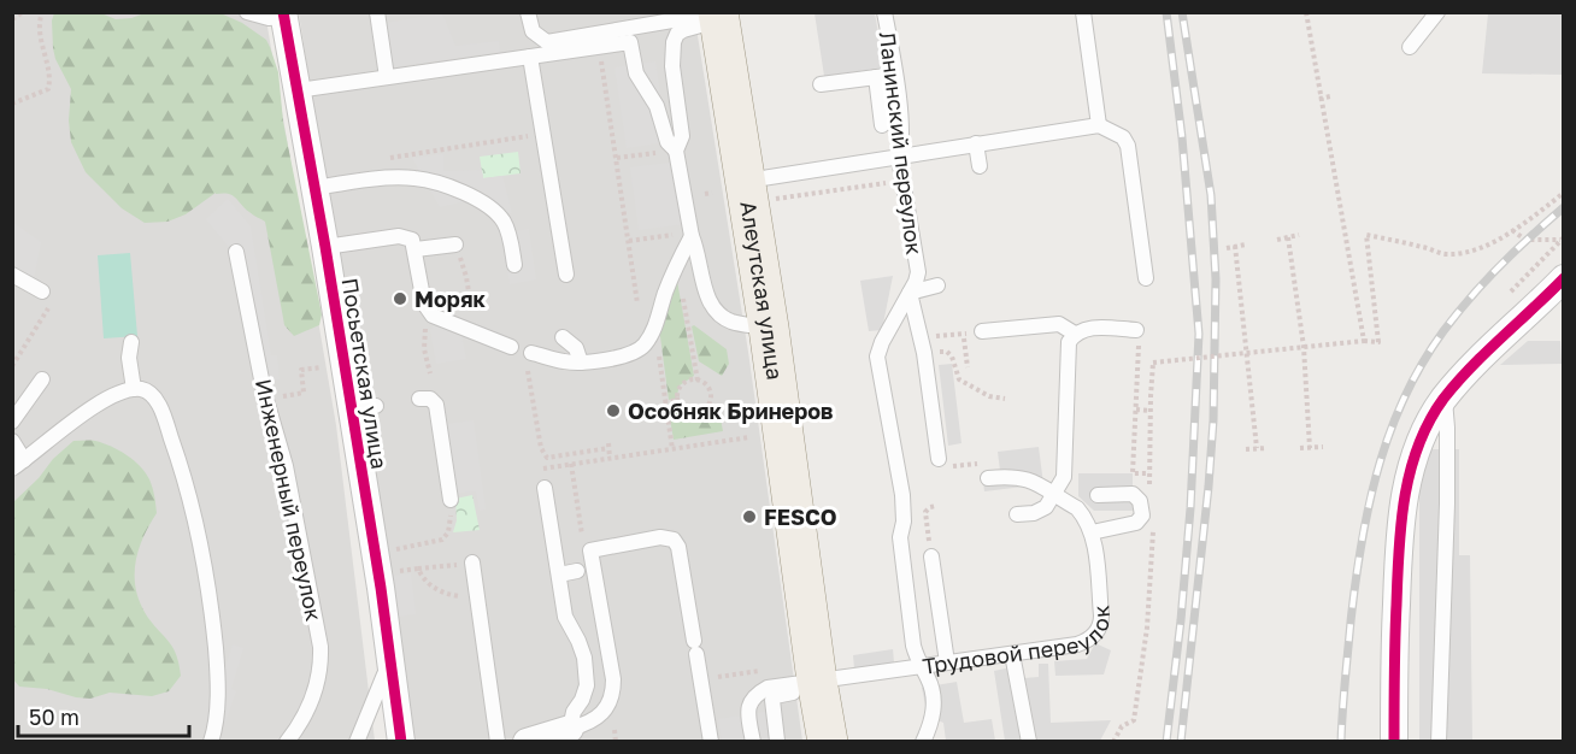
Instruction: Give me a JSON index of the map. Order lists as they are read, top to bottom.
{
  "streets": {
    "main road": ["Алеутская улица"],
    "street": ["Посьетская улица"],
    "lane": ["Ланинский переулок", "Инженерный переулок", "Трудовой переулок"]
  },
  "crossings": [
    ["Ланинский переулок", "Трудовой переулок"],
    ["Алеутская улица", "Трудовой переулок"]
  ],
  "places": ["Моряк", "Особняк Бринеров", "FESCO"],
  "scale_bar": "50 m"
}
